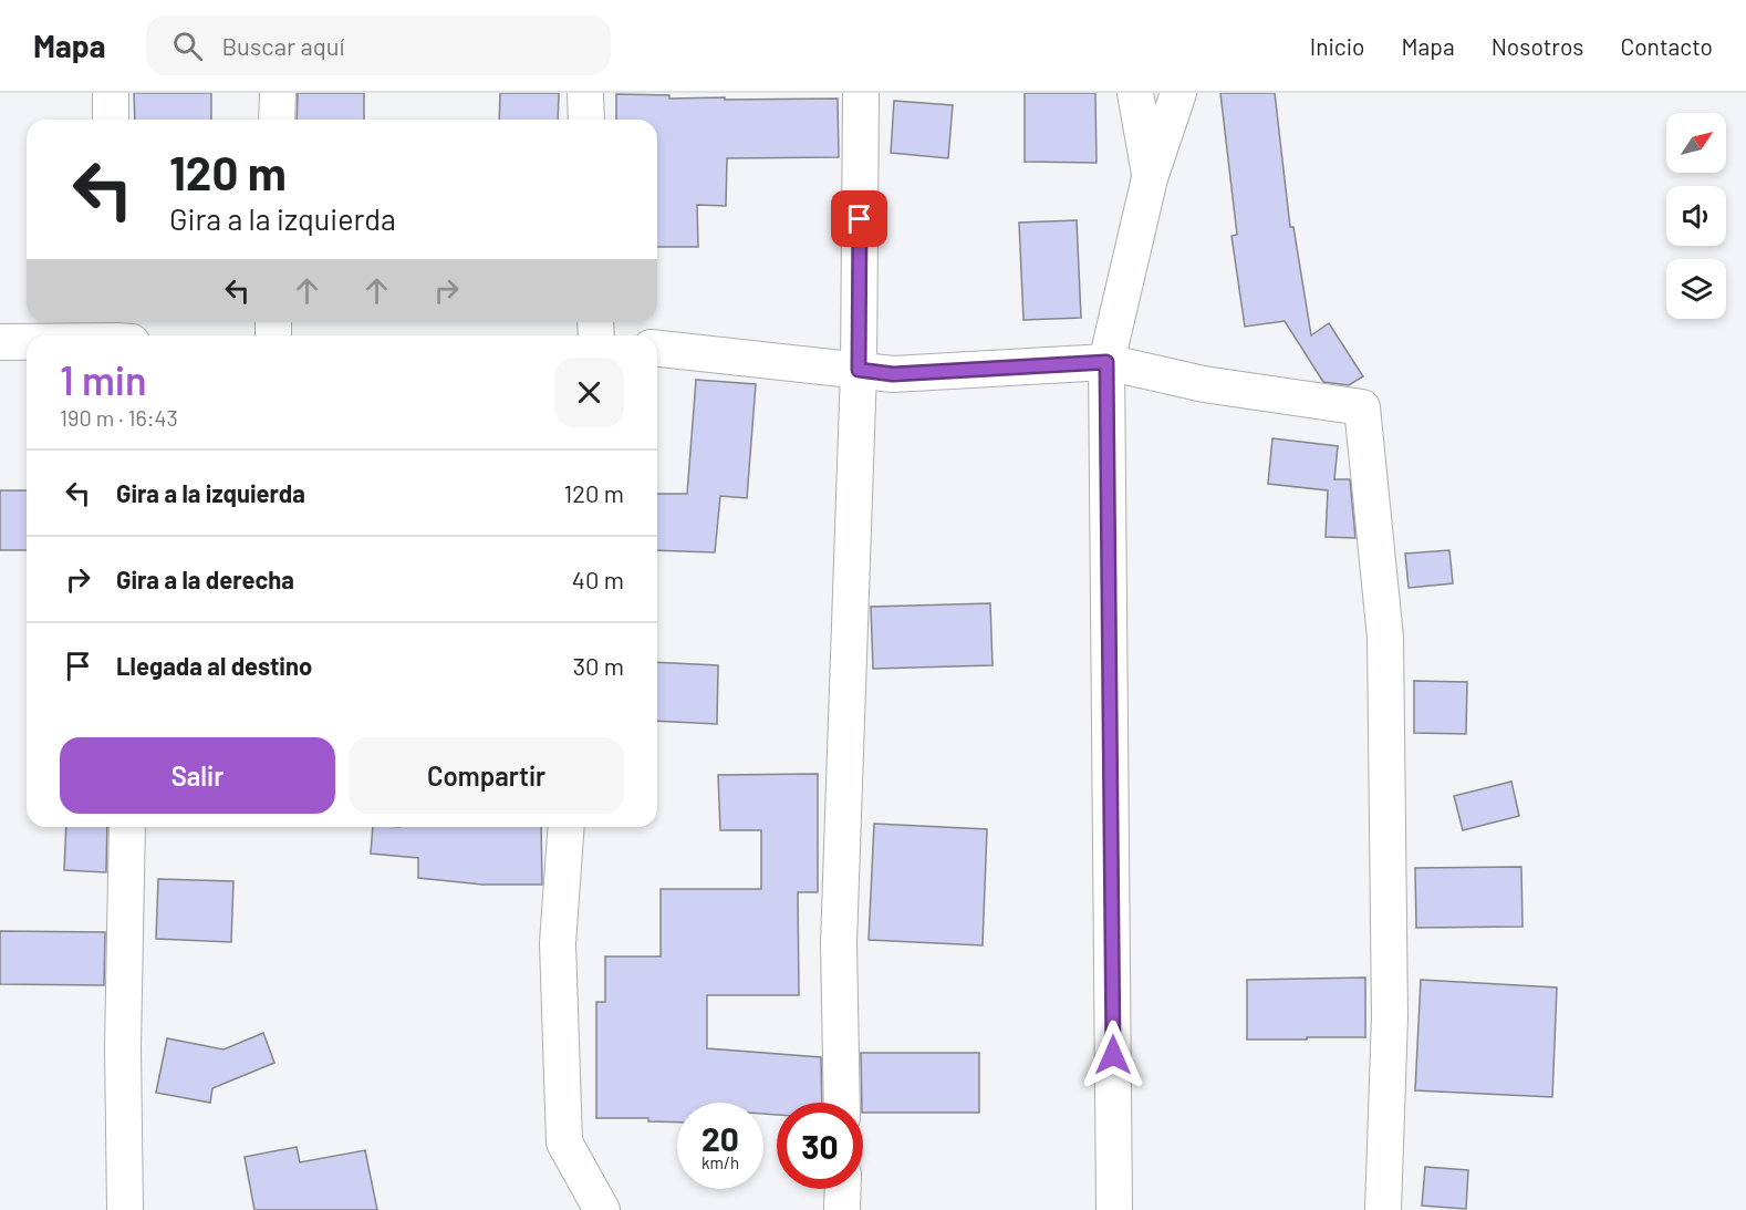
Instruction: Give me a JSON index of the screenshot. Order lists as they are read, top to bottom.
{
  "north": "top right",
  "page": {
    "header": "Mapa",
    "search": "Buscar aquí",
    "nav": [
      "Inicio",
      "Mapa",
      "Nosotros",
      "Contacto"
    ],
    "turn": ["120 m", "Gira a la izquierda"],
    "heading": ["1 min", "190 m · 16:43"],
    "list": [
      {
        "name": "Gira a la izquierda",
        "value": "120 m"
      },
      {
        "name": "Gira a la derecha",
        "value": "40 m"
      },
      {
        "name": "Llegada al destino",
        "value": "30 m"
      }
    ],
    "buttons": ["Salir", "Compartir"],
    "speed": "20 km/h",
    "limit": "30"
  }
}
